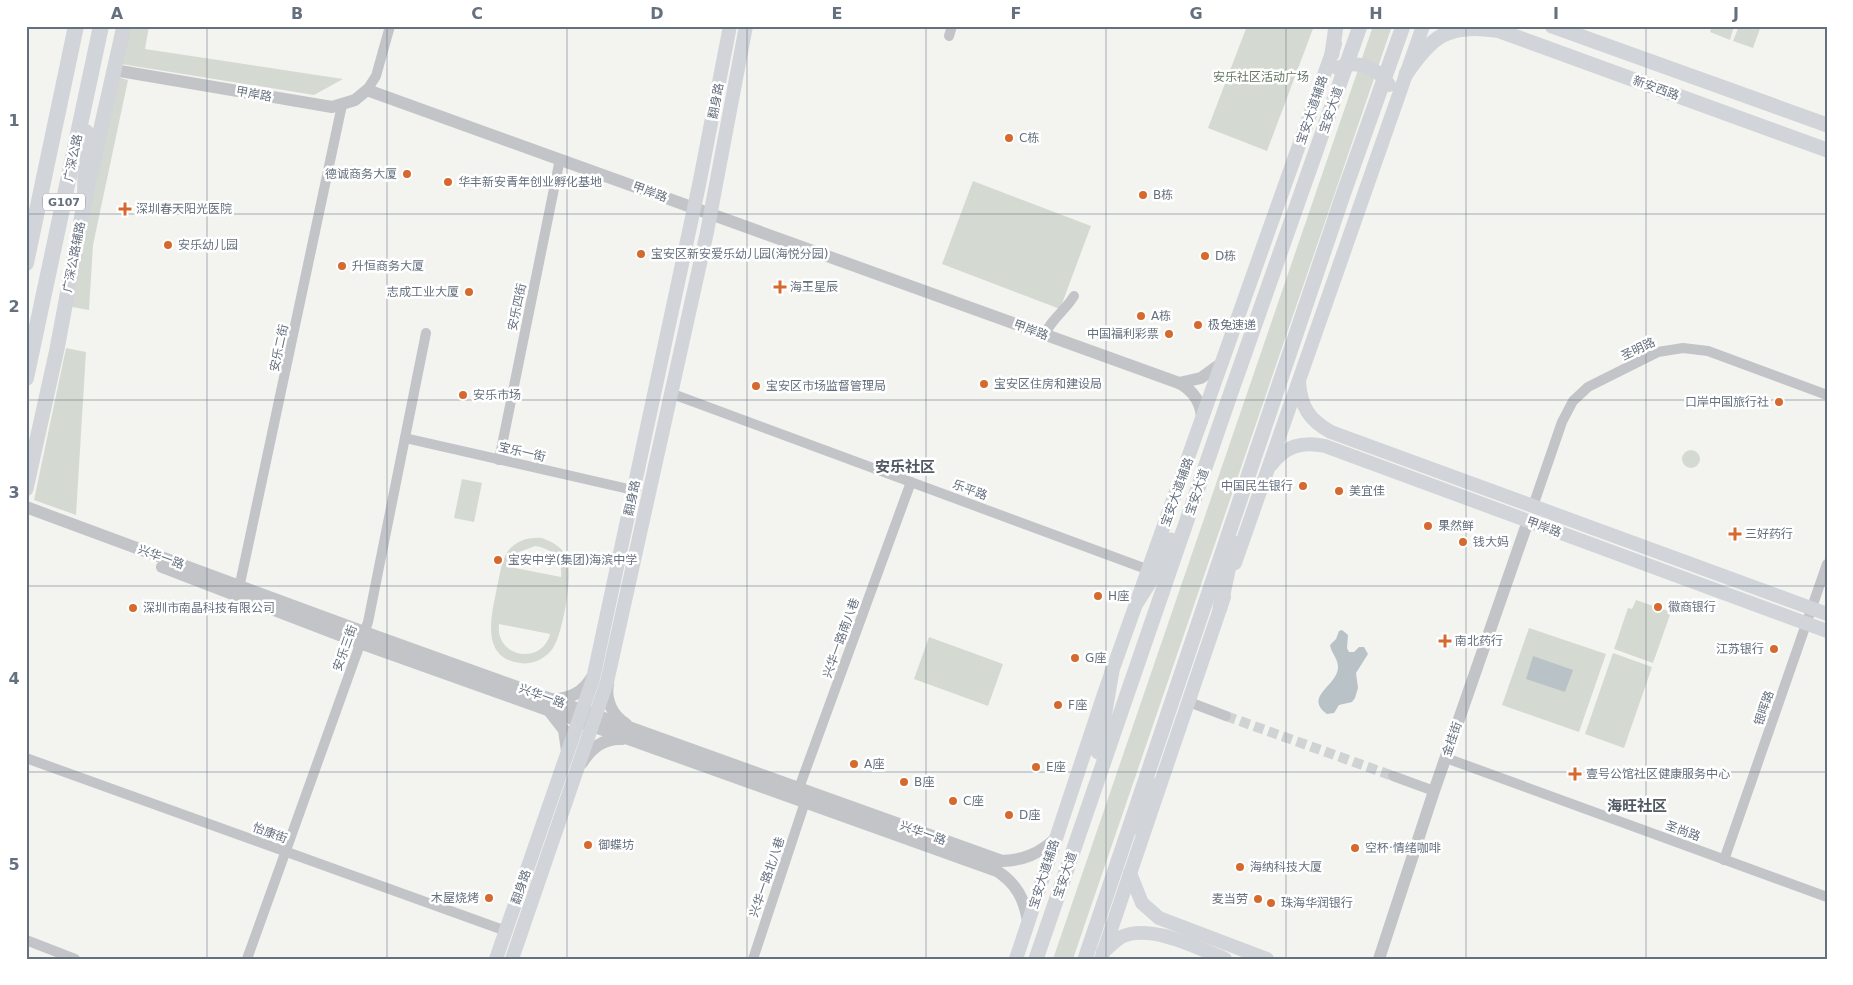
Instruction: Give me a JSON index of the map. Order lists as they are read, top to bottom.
{
  "streets": {
    "highway": ["广深公路", "G107"],
    "main road": [
      "新安西路",
      "甲岸路",
      "翻身路",
      "宝安大道辅路",
      "宝安大道",
      "广深公路辅路"
    ],
    "street": [
      "安乐四街",
      "安乐二街",
      "圣明路",
      "宝乐一街",
      "乐平路",
      "兴华一路",
      "兴华一路南八巷",
      "安乐三街",
      "银晖路",
      "金桂街",
      "圣尚路",
      "怡康街",
      "兴华一路北八巷"
    ]
  },
  "crossings": [
    ["甲岸路", "翻身路"],
    ["甲岸路", "广深公路辅路"],
    ["甲岸路", "安乐四街"],
    ["甲岸路", "安乐二街"],
    ["甲岸路", "圣明路"],
    ["甲岸路", "银晖路"],
    ["甲岸路", "金桂街"],
    ["翻身路", "宝乐一街"],
    ["翻身路", "乐平路"],
    ["翻身路", "兴华一路"],
    ["翻身路", "怡康街"],
    ["宝安大道辅路", "乐平路"],
    ["宝安大道辅路", "兴华一路"],
    ["安乐四街", "宝乐一街"],
    ["安乐二街", "兴华一路"],
    ["宝乐一街", "安乐三街"],
    ["乐平路", "兴华一路南八巷"],
    ["兴华一路", "兴华一路南八巷"],
    ["兴华一路", "安乐三街"],
    ["兴华一路", "兴华一路北八巷"],
    ["安乐三街", "怡康街"],
    ["银晖路", "圣尚路"],
    ["金桂街", "圣尚路"]
  ],
  "districts": ["安乐社区", "海旺社区"],
  "parks": ["安乐社区活动广场"],
  "places": {
    "other": [
      "C栋",
      "德诚商务大厦",
      "华丰新安青年创业孵化基地",
      "B栋",
      "安乐幼儿园",
      "宝安区新安爱乐幼儿园(海悦分园)",
      "D栋",
      "升恒商务大厦",
      "志成工业大厦",
      "A栋",
      "极兔速递",
      "中国福利彩票",
      "宝安区住房和建设局",
      "宝安区市场监督管理局",
      "安乐市场",
      "口岸中国旅行社",
      "中国民生银行",
      "美宜佳",
      "果然鲜",
      "钱大妈",
      "宝安中学(集团)海滨中学",
      "H座",
      "徽商银行",
      "深圳市南晶科技有限公司",
      "江苏银行",
      "G座",
      "F座",
      "A座",
      "E座",
      "B座",
      "C座",
      "D座",
      "御蝶坊",
      "空杯·情绪咖啡",
      "海纳科技大厦",
      "木屋烧烤",
      "麦当劳",
      "珠海华润银行"
    ],
    "health": [
      "深圳春天阳光医院",
      "海王星辰",
      "三好药行",
      "南北药行",
      "壹号公馆社区健康服务中心"
    ]
  },
  "grid": {
    "columns": [
      "A",
      "B",
      "C",
      "D",
      "E",
      "F",
      "G",
      "H",
      "I",
      "J"
    ],
    "rows": [
      "1",
      "2",
      "3",
      "4",
      "5"
    ]
  }
}
